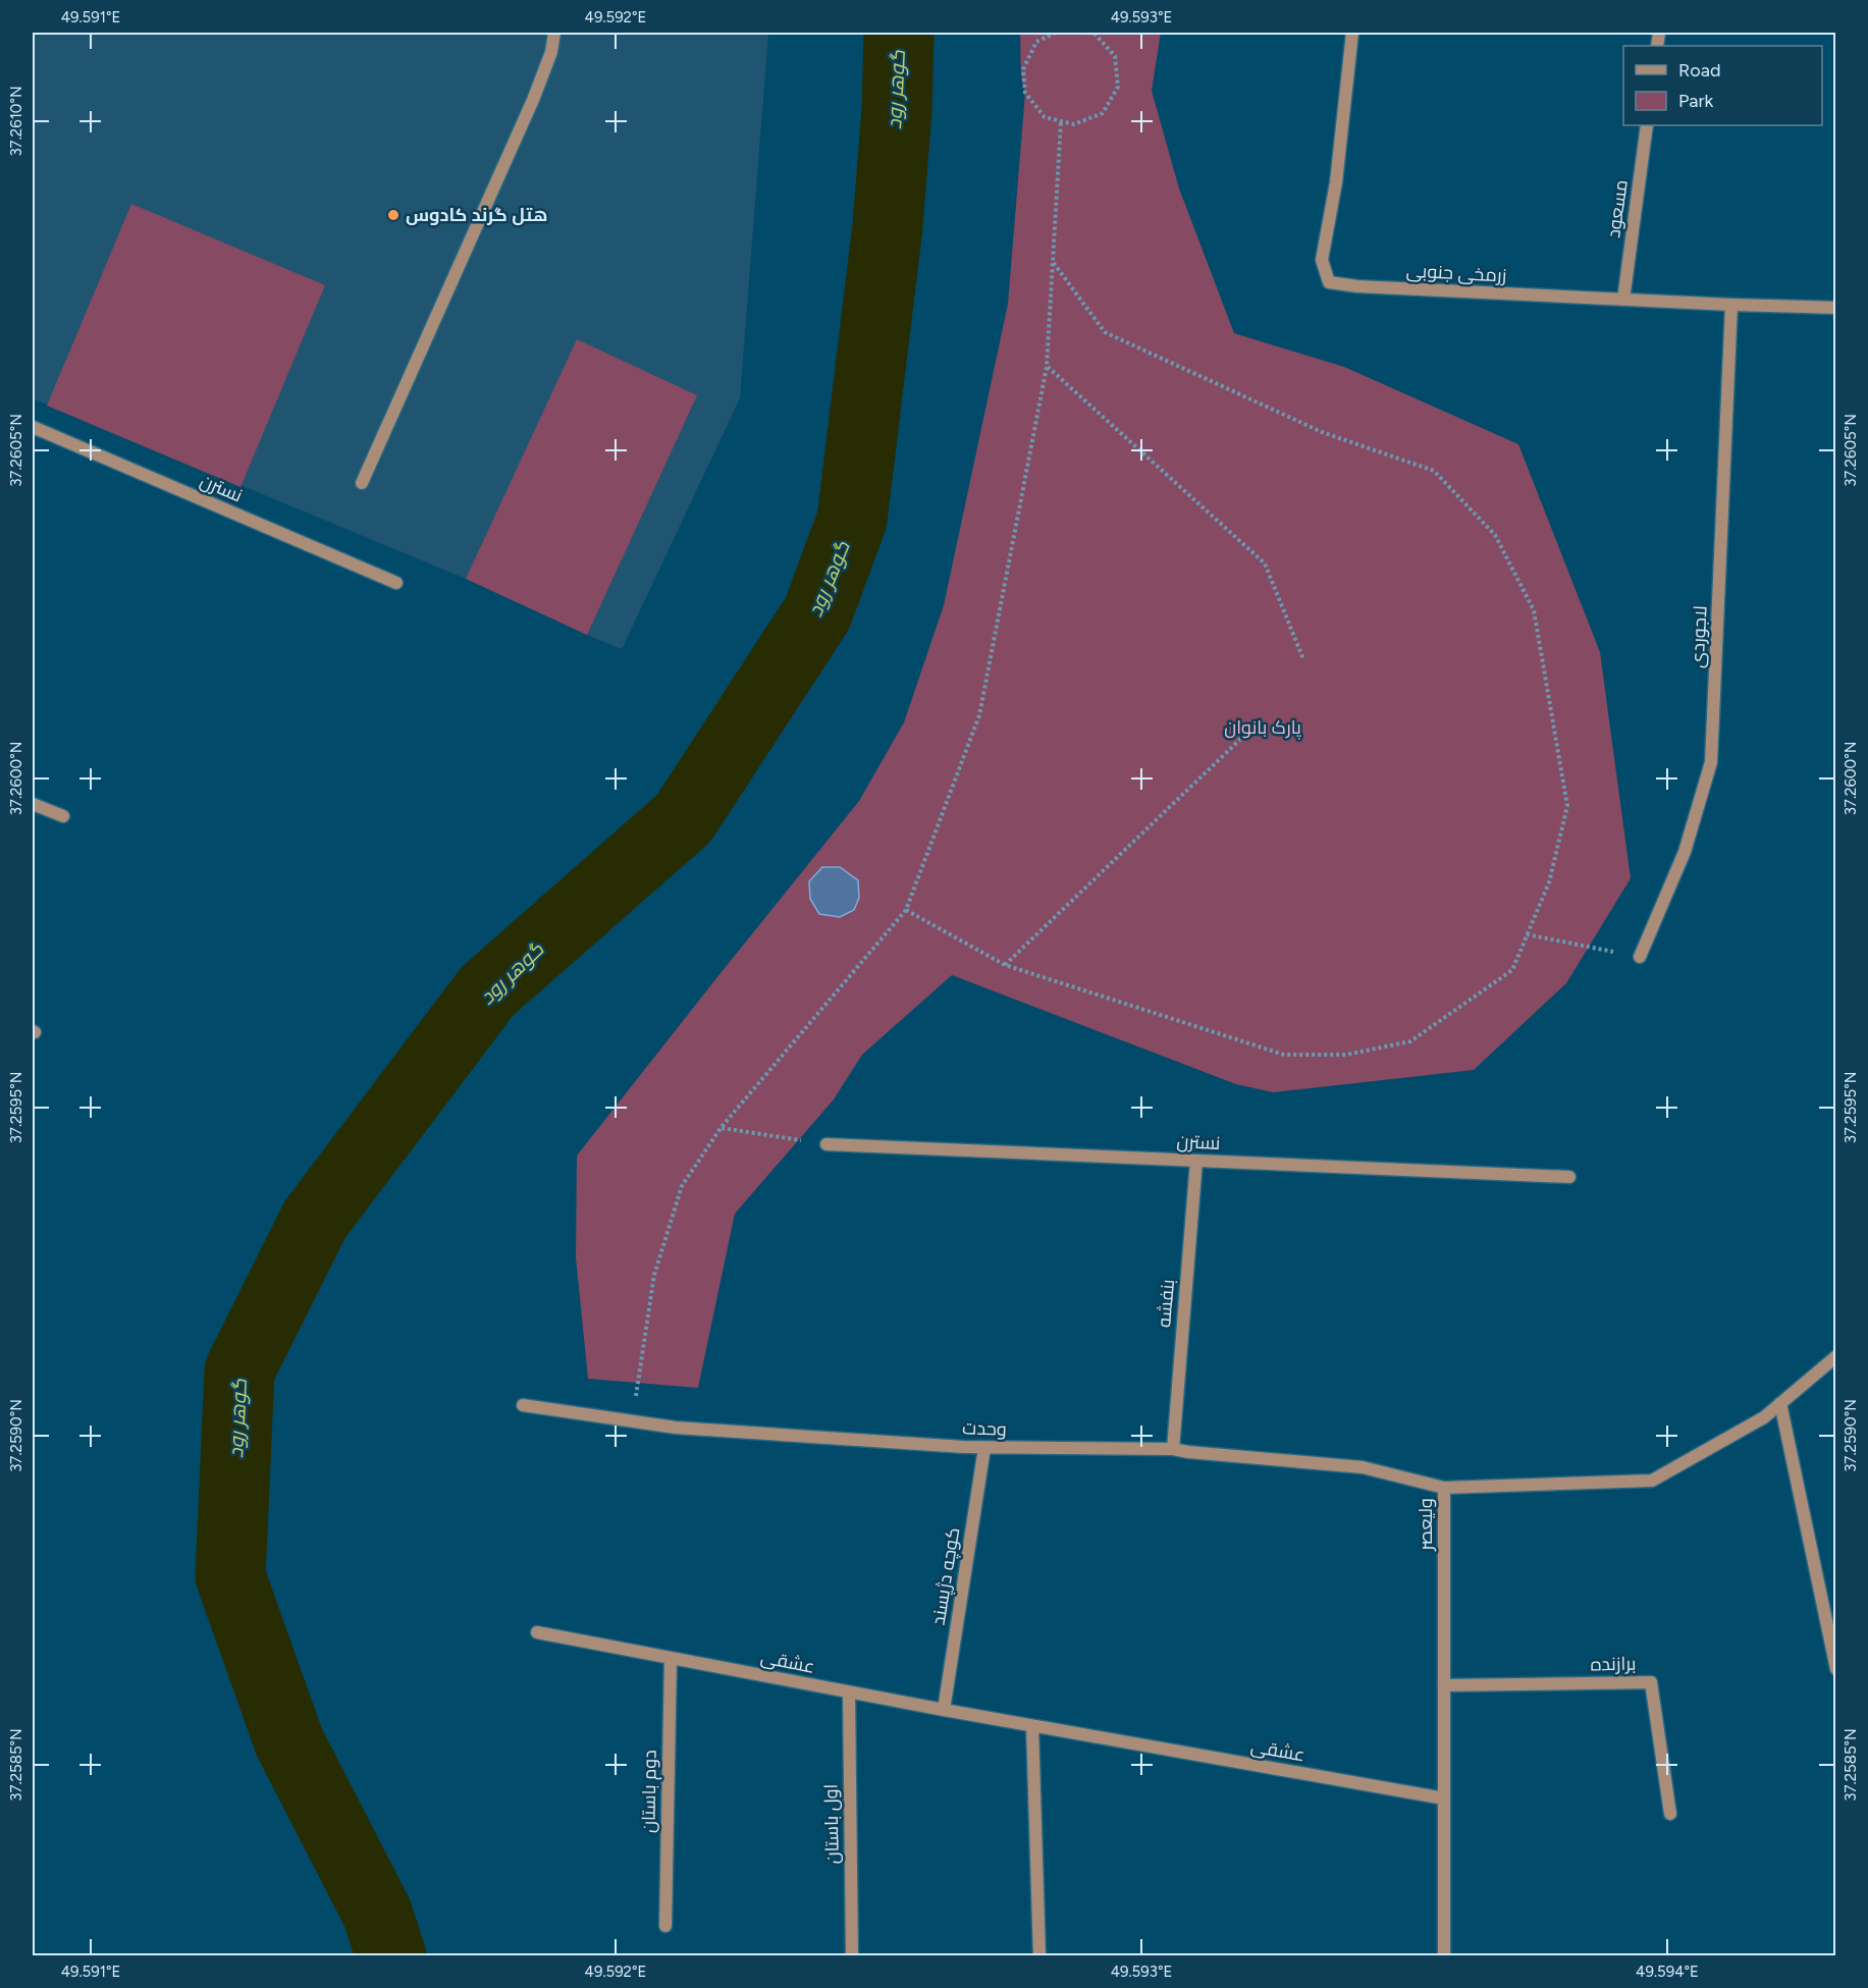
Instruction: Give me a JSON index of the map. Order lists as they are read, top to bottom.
{
  "streets": {
    "street": [
      "مسعود",
      "زرمخی جنوبی",
      "نسترن",
      "لاجوردی",
      "بنفشه",
      "وحدت",
      "ولیعصر",
      "کوچه دژپسند",
      "عشقی",
      "برازنده",
      "دوم باستان",
      "اول باستان"
    ]
  },
  "crossings": [
    ["مسعود", "زرمخی جنوبی"],
    ["زرمخی جنوبی", "لاجوردی"],
    ["نسترن", "بنفشه"],
    ["بنفشه", "وحدت"],
    ["وحدت", "ولیعصر"],
    ["وحدت", "کوچه دژپسند"],
    ["ولیعصر", "عشقی"],
    ["ولیعصر", "برازنده"],
    ["کوچه دژپسند", "عشقی"],
    ["عشقی", "دوم باستان"],
    ["عشقی", "اول باستان"]
  ],
  "water": ["گوهر رود"],
  "parks": ["پارک بانوان"],
  "places": ["هتل گرند کادوس"],
  "legend": ["Road", "Park"],
  "coordinates": [
    "49.591°E",
    "49.592°E",
    "49.593°E",
    "37.2610°N",
    "37.2605°N",
    "37.2600°N",
    "37.2595°N",
    "37.2590°N",
    "37.2585°N",
    "49.594°E"
  ]
}
